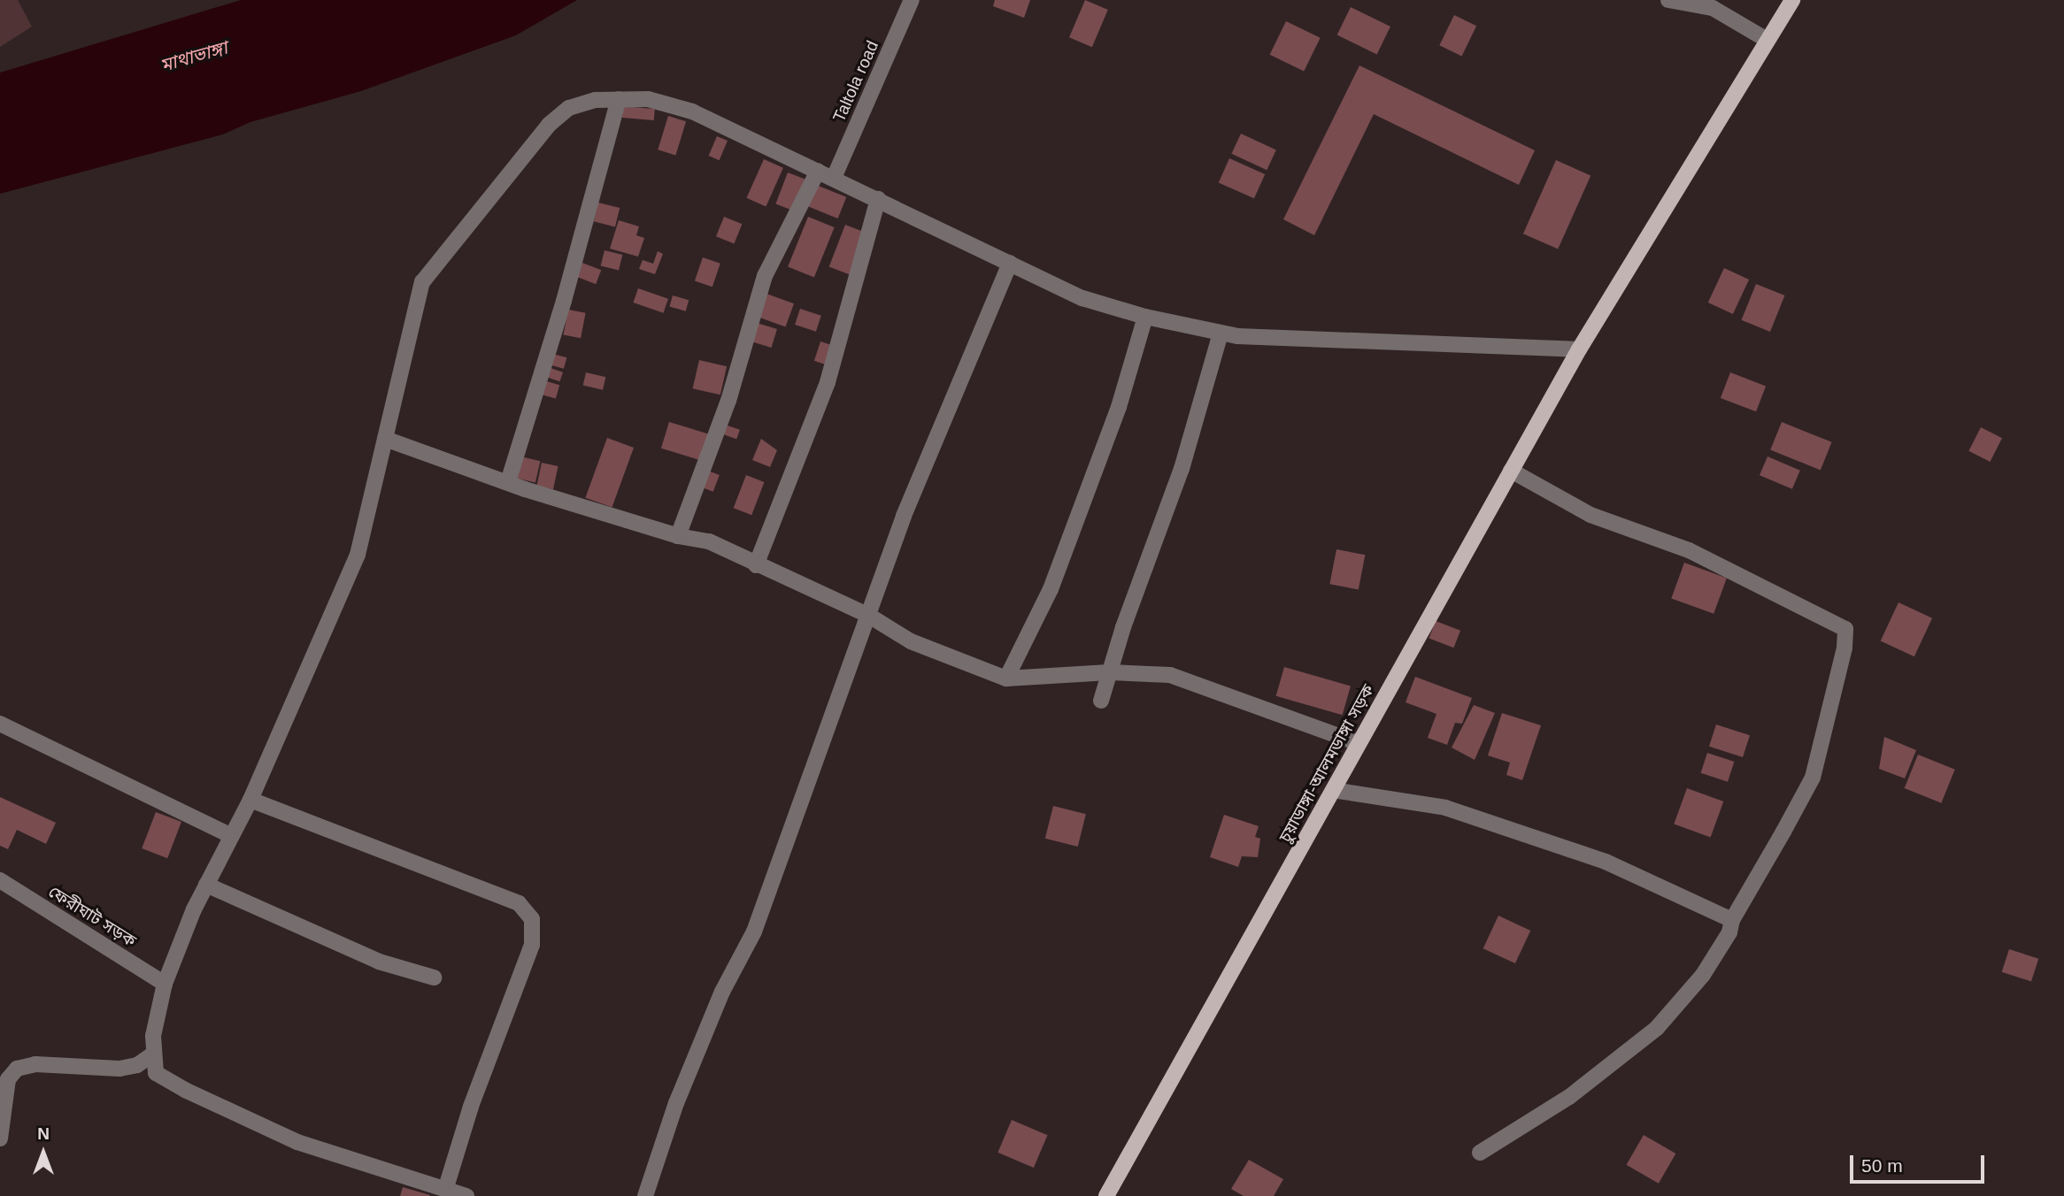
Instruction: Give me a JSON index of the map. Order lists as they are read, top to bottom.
{
  "streets": {
    "main road": ["চুয়াডাঙ্গা-আলমডাঙ্গা সড়ক"],
    "street": ["Taltola road", "ফেরীঘাট সড়ক"]
  },
  "water": ["মাথাভাঙ্গা"],
  "scale_bar": "50 m",
  "north": "top"
}
